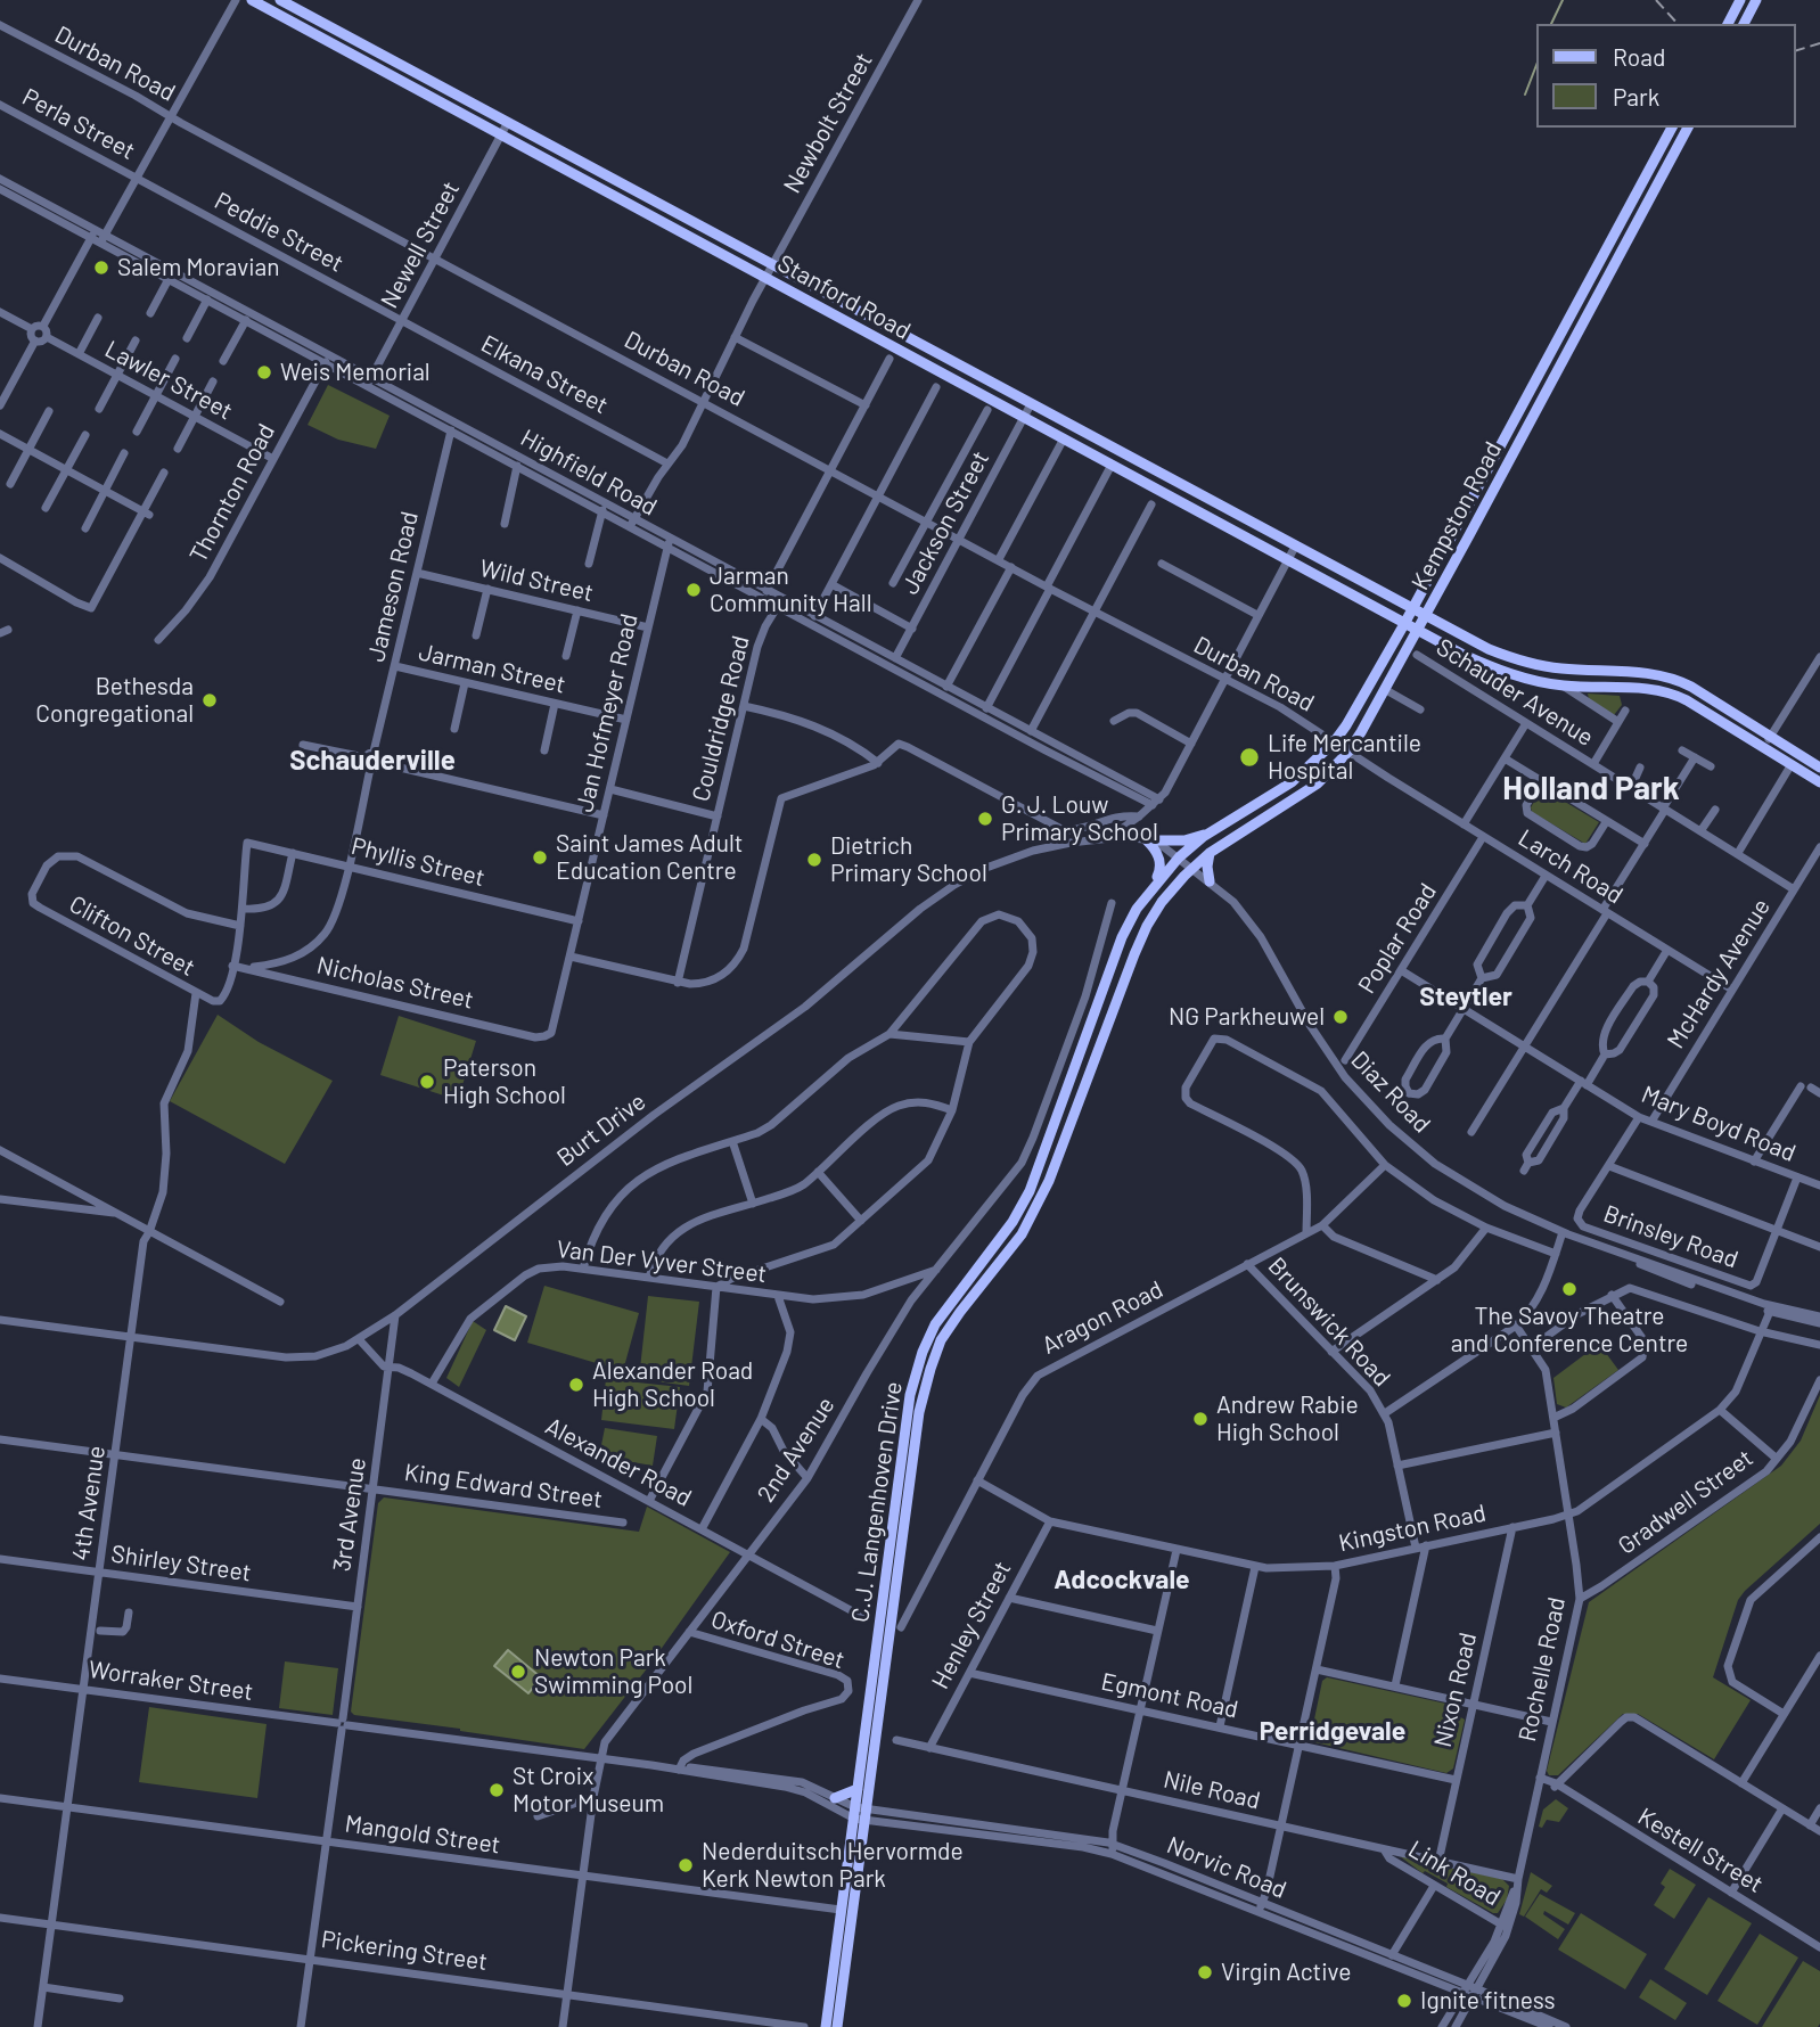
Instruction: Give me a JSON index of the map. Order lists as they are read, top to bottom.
{
  "streets": {
    "main road": ["Stanford Road", "Kempston Road", "C.J. Langenhoven Drive"],
    "street": [
      "Durban Road",
      "Newbolt Street",
      "Perla Street",
      "Peddie Street",
      "Newell Street",
      "Elkana Street",
      "Lawler Street",
      "Highfield Road",
      "Thornton Road",
      "Jackson Street",
      "Wild Street",
      "Jameson Road",
      "Jarman Street",
      "Schauder Avenue",
      "Jan Hofmeyer Road",
      "Couldridge Road",
      "Phyllis Street",
      "Larch Road",
      "Clifton Street",
      "Poplar Road",
      "McHardy Avenue",
      "Nicholas Street",
      "Diaz Road",
      "Mary Boyd Road",
      "Burt Drive",
      "Brinsley Road",
      "Van Der Vyver Street",
      "Aragon Road",
      "Brunswick Road",
      "2nd Avenue",
      "Alexander Road",
      "King Edward Street",
      "Gradwell Street",
      "4th Avenue",
      "3rd Avenue",
      "Kingston Road",
      "Shirley Street",
      "Henley Street",
      "Oxford Street",
      "Rochelle Road",
      "Worraker Street",
      "Nixon Road",
      "Egmont Road",
      "Nile Road",
      "Mangold Street",
      "Kestell Street",
      "Norvic Road",
      "Link Road",
      "Pickering Street"
    ]
  },
  "crossings": [
    ["Durban Road", "Newbolt Street"],
    ["Durban Road", "Newell Street"],
    ["Durban Road", "Kempston Road"],
    ["Durban Road", "Jackson Street"],
    ["Durban Road", "Larch Road"],
    ["Newbolt Street", "Stanford Road"],
    ["Newbolt Street", "Elkana Street"],
    ["Newbolt Street", "Highfield Road"],
    ["Perla Street", "Peddie Street"],
    ["Peddie Street", "Newell Street"],
    ["Peddie Street", "Elkana Street"],
    ["Newell Street", "Stanford Road"],
    ["Newell Street", "Elkana Street"],
    ["Newell Street", "Highfield Road"],
    ["Stanford Road", "Kempston Road"],
    ["Stanford Road", "Jackson Street"],
    ["Lawler Street", "Thornton Road"],
    ["Highfield Road", "Thornton Road"],
    ["Highfield Road", "Jackson Street"],
    ["Highfield Road", "Jameson Road"],
    ["Highfield Road", "Jan Hofmeyer Road"],
    ["Highfield Road", "Couldridge Road"],
    ["Kempston Road", "Larch Road"],
    ["Kempston Road", "Diaz Road"],
    ["Kempston Road", "Burt Drive"],
    ["Kempston Road", "C.J. Langenhoven Drive"],
    ["Wild Street", "Jameson Road"],
    ["Wild Street", "Jan Hofmeyer Road"],
    ["Jameson Road", "Jarman Street"],
    ["Jarman Street", "Jan Hofmeyer Road"],
    ["Schauder Avenue", "McHardy Avenue"],
    ["Jan Hofmeyer Road", "Phyllis Street"],
    ["Jan Hofmeyer Road", "Nicholas Street"],
    ["Larch Road", "Poplar Road"],
    ["Larch Road", "McHardy Avenue"],
    ["Clifton Street", "Nicholas Street"],
    ["Clifton Street", "4th Avenue"],
    ["Poplar Road", "Mary Boyd Road"],
    ["McHardy Avenue", "Mary Boyd Road"],
    ["Diaz Road", "Burt Drive"],
    ["Diaz Road", "C.J. Langenhoven Drive"],
    ["Diaz Road", "Kingston Road"],
    ["Burt Drive", "Alexander Road"],
    ["Burt Drive", "C.J. Langenhoven Drive"],
    ["Burt Drive", "4th Avenue"],
    ["Burt Drive", "3rd Avenue"],
    ["Van Der Vyver Street", "2nd Avenue"],
    ["Van Der Vyver Street", "Alexander Road"],
    ["Aragon Road", "Brunswick Road"],
    ["Aragon Road", "Kingston Road"],
    ["Brunswick Road", "Kingston Road"],
    ["2nd Avenue", "Alexander Road"],
    ["2nd Avenue", "Oxford Street"],
    ["2nd Avenue", "Worraker Street"],
    ["2nd Avenue", "Mangold Street"],
    ["2nd Avenue", "Pickering Street"],
    ["Alexander Road", "3rd Avenue"],
    ["King Edward Street", "4th Avenue"],
    ["King Edward Street", "3rd Avenue"],
    ["C.J. Langenhoven Drive", "Worraker Street"],
    ["C.J. Langenhoven Drive", "Mangold Street"],
    ["C.J. Langenhoven Drive", "Norvic Road"],
    ["Gradwell Street", "Rochelle Road"],
    ["4th Avenue", "Shirley Street"],
    ["4th Avenue", "Worraker Street"],
    ["4th Avenue", "Mangold Street"],
    ["4th Avenue", "Pickering Street"],
    ["3rd Avenue", "Shirley Street"],
    ["3rd Avenue", "Worraker Street"],
    ["3rd Avenue", "Mangold Street"],
    ["3rd Avenue", "Pickering Street"],
    ["Kingston Road", "Henley Street"],
    ["Kingston Road", "Rochelle Road"],
    ["Kingston Road", "Nixon Road"],
    ["Henley Street", "Egmont Road"],
    ["Henley Street", "Nile Road"],
    ["Oxford Street", "Worraker Street"],
    ["Rochelle Road", "Nile Road"],
    ["Rochelle Road", "Kestell Street"],
    ["Rochelle Road", "Norvic Road"],
    ["Rochelle Road", "Link Road"],
    ["Worraker Street", "Norvic Road"],
    ["Nixon Road", "Egmont Road"],
    ["Nixon Road", "Nile Road"],
    ["Nile Road", "Link Road"]
  ],
  "districts": [
    "Schauderville",
    "Holland Park",
    "Steytler",
    "Adcockvale",
    "Perridgevale"
  ],
  "places": [
    "Salem Moravian",
    "Weis Memorial",
    "Jarman Community Hall",
    "Bethesda Congregational",
    "Life Mercantile Hospital",
    "G. J. Louw Primary School",
    "Saint James Adult Education Centre",
    "Dietrich Primary School",
    "NG Parkheuwel",
    "Paterson High School",
    "The Savoy Theatre and Conference Centre",
    "Alexander Road High School",
    "Andrew Rabie High School",
    "Newton Park Swimming Pool",
    "St Croix Motor Museum",
    "Nederduitsch Hervormde Kerk Newton Park",
    "Virgin Active",
    "Ignite fitness"
  ],
  "legend": ["Road", "Park"]
}
